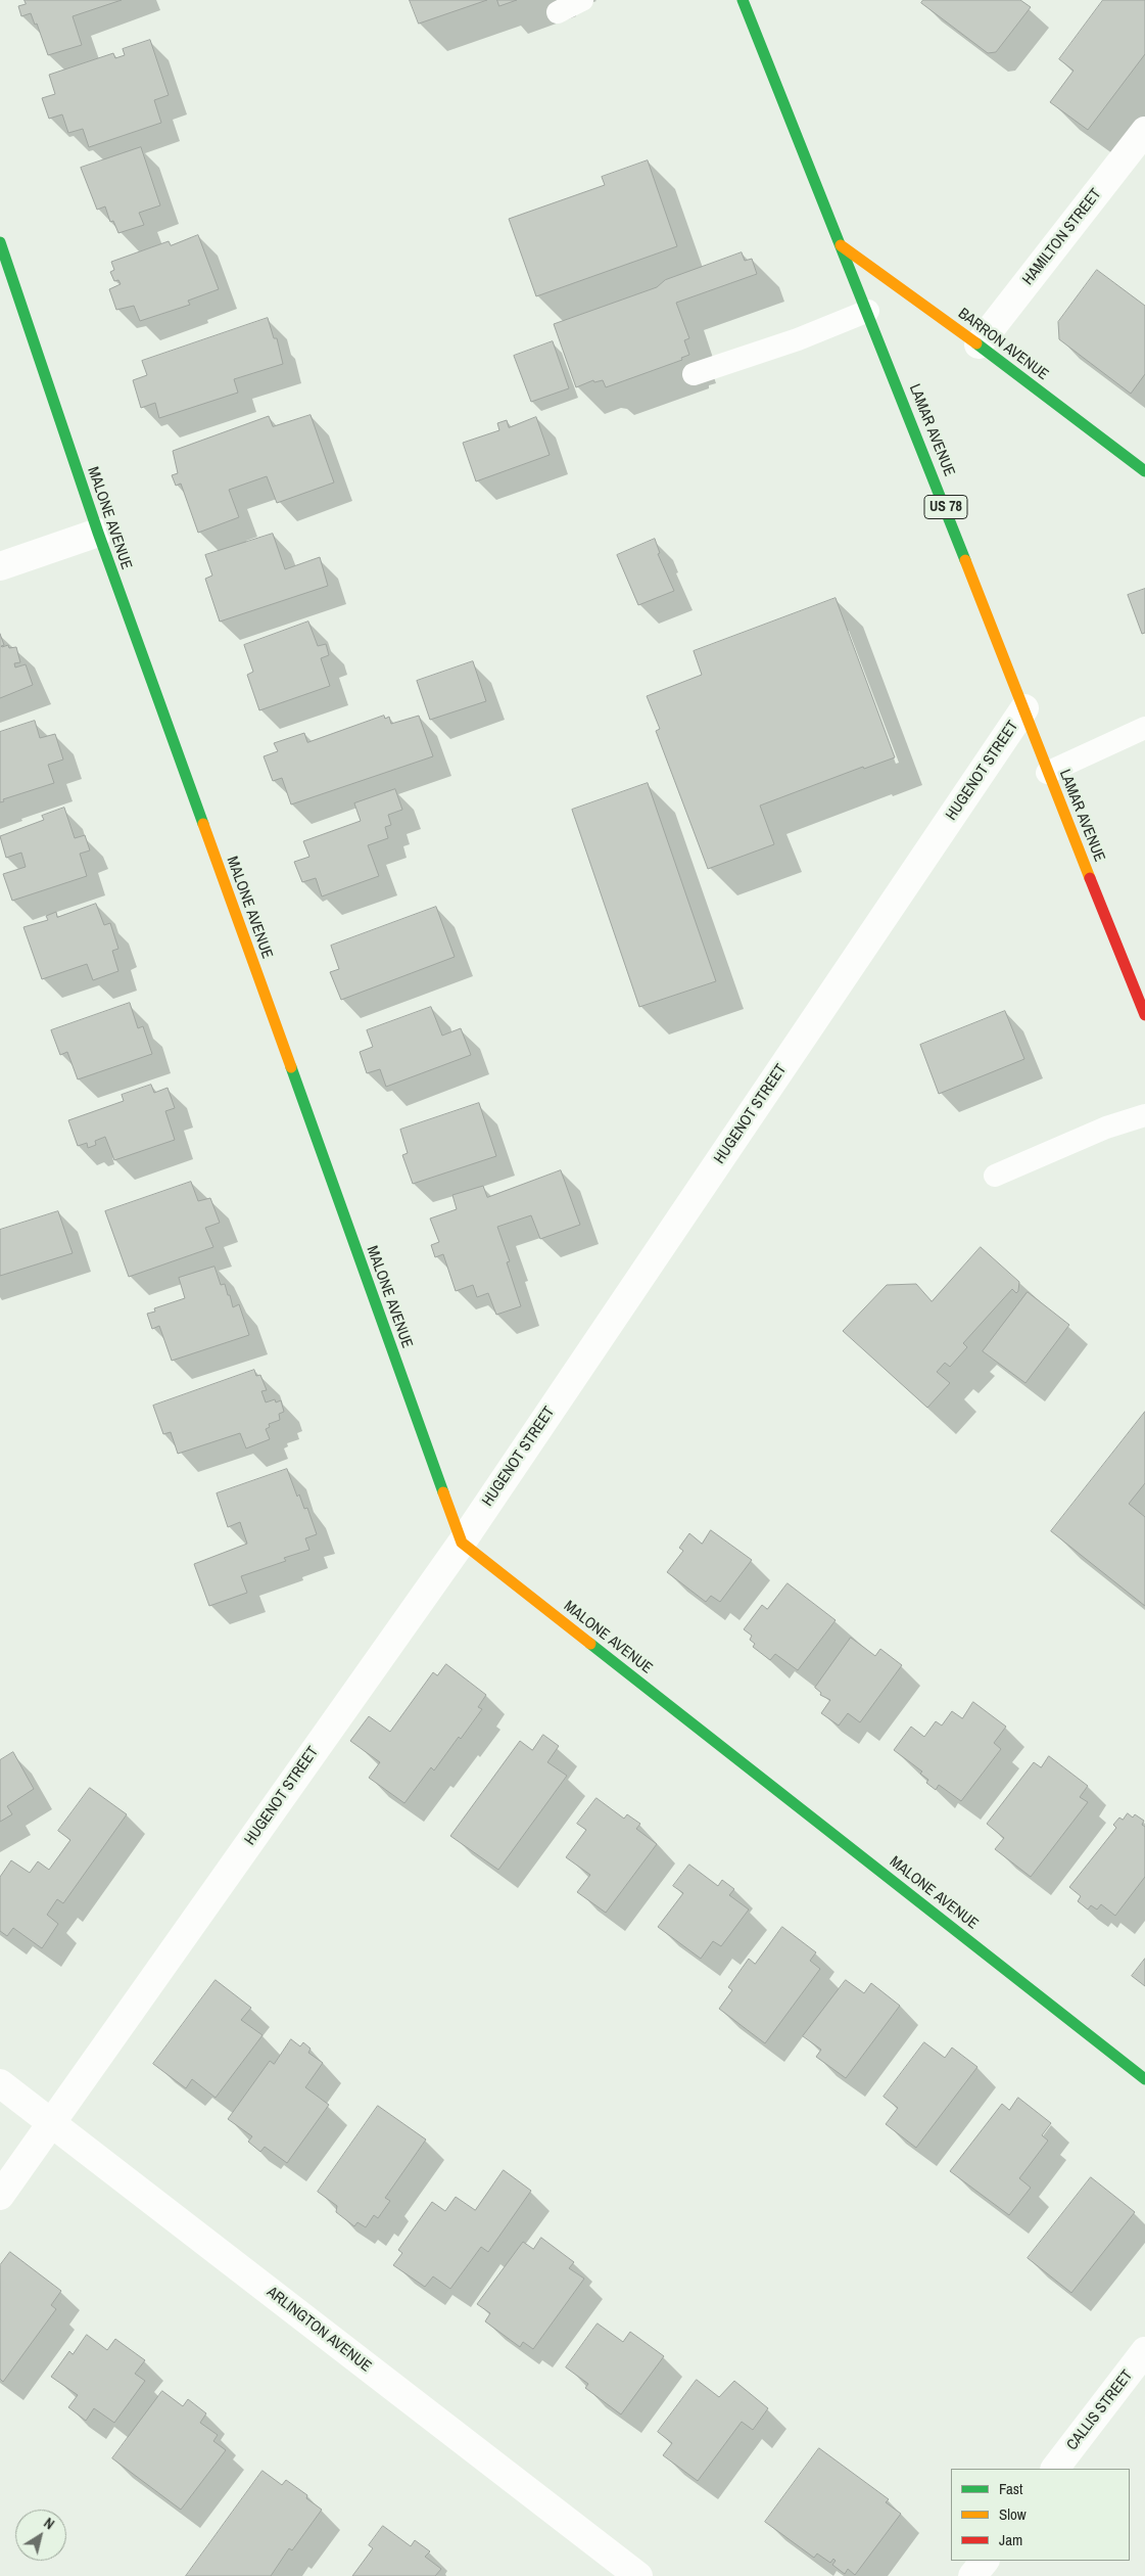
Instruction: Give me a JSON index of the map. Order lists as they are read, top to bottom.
{
  "streets": {
    "street": [
      "HAMILTON STREET",
      "BARRON AVENUE",
      "LAMAR AVENUE",
      "US 78",
      "MALONE AVENUE",
      "HUGENOT STREET",
      "ARLINGTON AVENUE",
      "CALLIS STREET"
    ]
  },
  "crossings": [
    ["HAMILTON STREET", "BARRON AVENUE"],
    ["BARRON AVENUE", "LAMAR AVENUE"],
    ["LAMAR AVENUE", "HUGENOT STREET"],
    ["MALONE AVENUE", "HUGENOT STREET"],
    ["HUGENOT STREET", "ARLINGTON AVENUE"]
  ],
  "legend": ["Fast", "Slow", "Jam"],
  "north": "top right"
}
